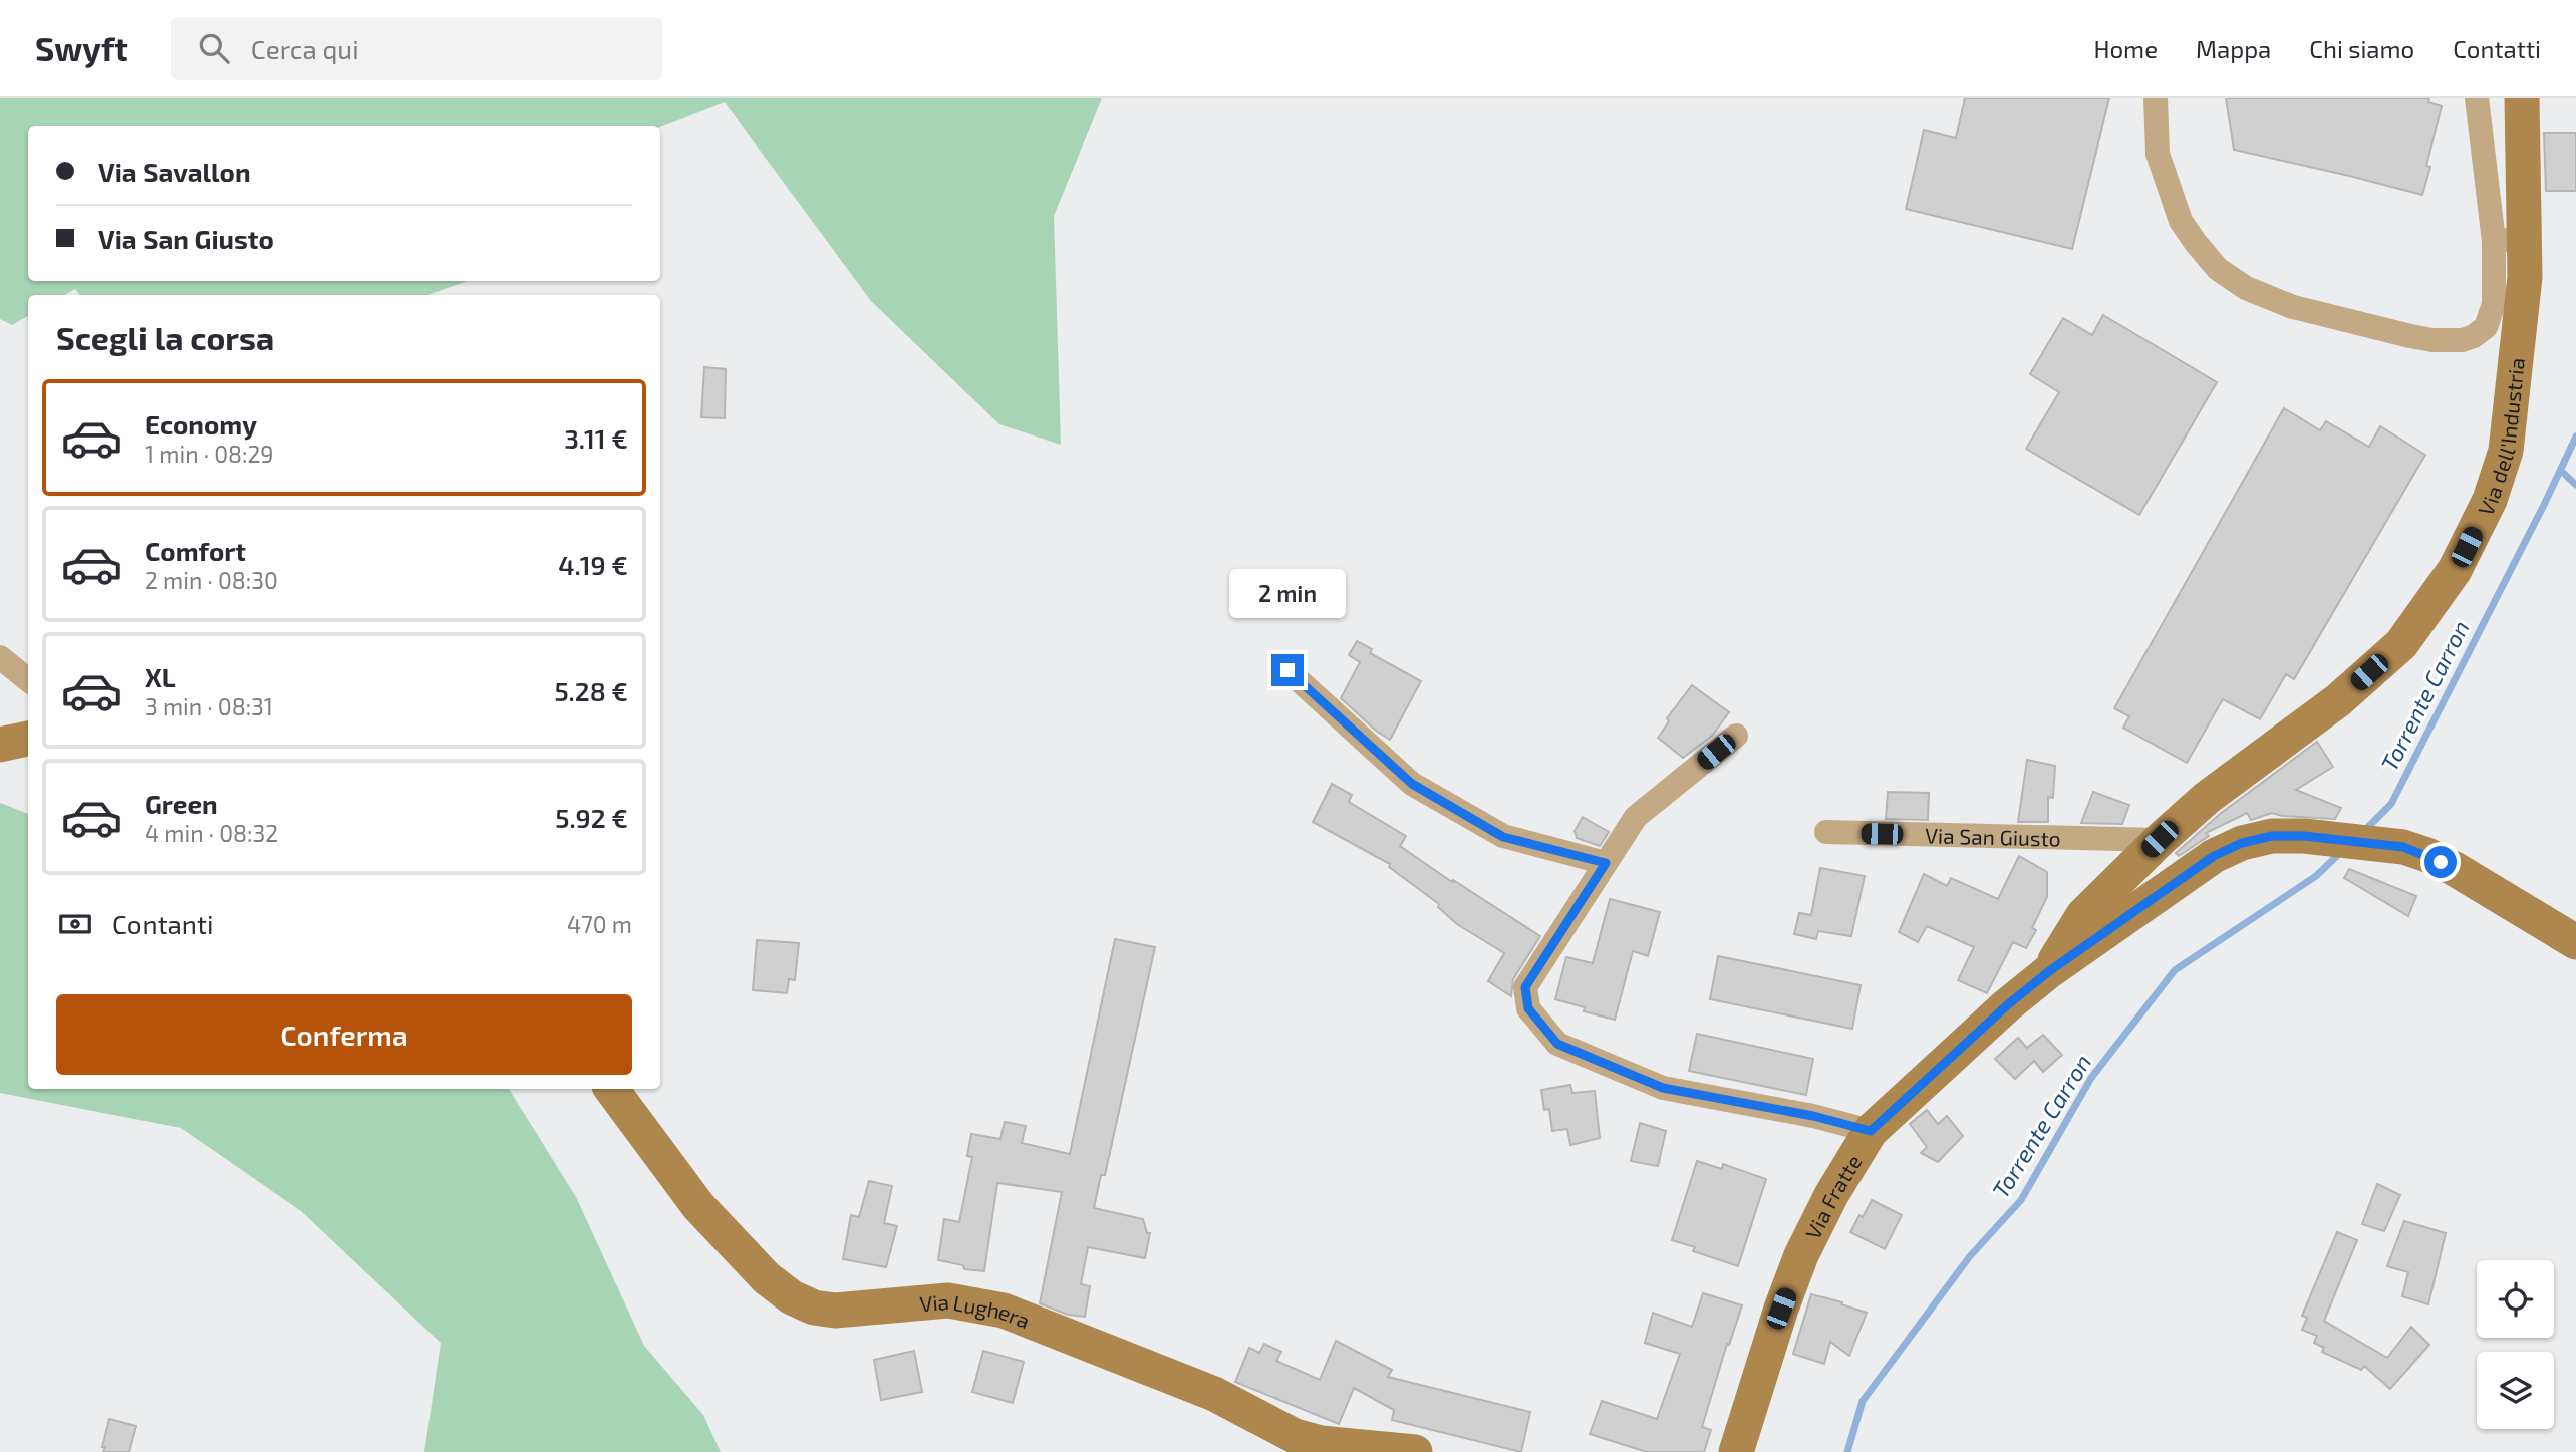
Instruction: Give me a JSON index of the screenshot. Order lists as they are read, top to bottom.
{
  "streets": {
    "street": [
      "Via dell'Industria",
      "Via San Giusto",
      "Via Fratte",
      "Via Lughera"
    ]
  },
  "crossings": [
    ["Via dell'Industria", "Via San Giusto"],
    ["Via dell'Industria", "Via Fratte"]
  ],
  "water": ["Torrente Carron"],
  "page": {
    "header": "Swyft",
    "search": "Cerca qui",
    "nav": [
      "Home",
      "Mappa",
      "Chi siamo",
      "Contatti"
    ],
    "banner": ["Via Savallon", "Via San Giusto"],
    "heading": "Scegli la corsa",
    "list": [
      {
        "name": "Economy",
        "note": "1 min · 08:29",
        "value": "3.11 €"
      },
      {
        "name": "Comfort",
        "note": "2 min · 08:30",
        "value": "4.19 €"
      },
      {
        "name": "XL",
        "note": "3 min · 08:31",
        "value": "5.28 €"
      },
      {
        "name": "Green",
        "note": "4 min · 08:32",
        "value": "5.92 €"
      }
    ],
    "bubble": "2 min",
    "pay": ["Contanti", "470 m"],
    "buttons": "Conferma"
  }
}
